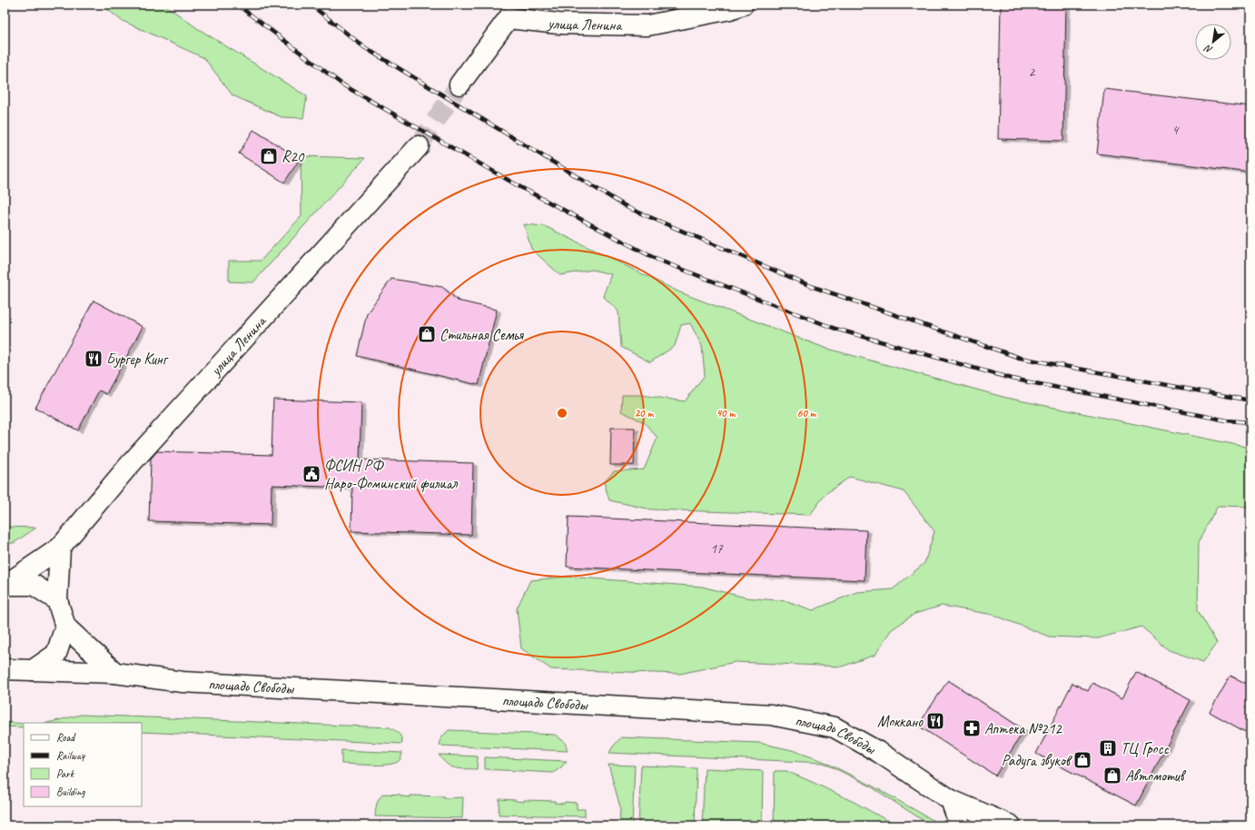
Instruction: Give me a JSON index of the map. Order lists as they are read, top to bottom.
{
  "streets": {
    "main road": ["улица Ленина", "площадь Свободы"]
  },
  "places": {
    "shop": [
      "R20",
      "Стильная Семья",
      "Радуга звуков",
      "Автомотив"
    ],
    "restaurant": ["Бургер Кинг", "Моккано"],
    "public building": ["ФСИН РФ Наро-Фоминский филиал"],
    "pharmacy": ["Аптека №212"],
    "building": ["ТЦ Гросс"]
  },
  "house_numbers": ["2", "4", "17"],
  "legend": [
    "Road",
    "Railway",
    "Park",
    "Building"
  ],
  "north": "bottom left",
  "rings": ["20 m", "40 m", "60 m"]
}
